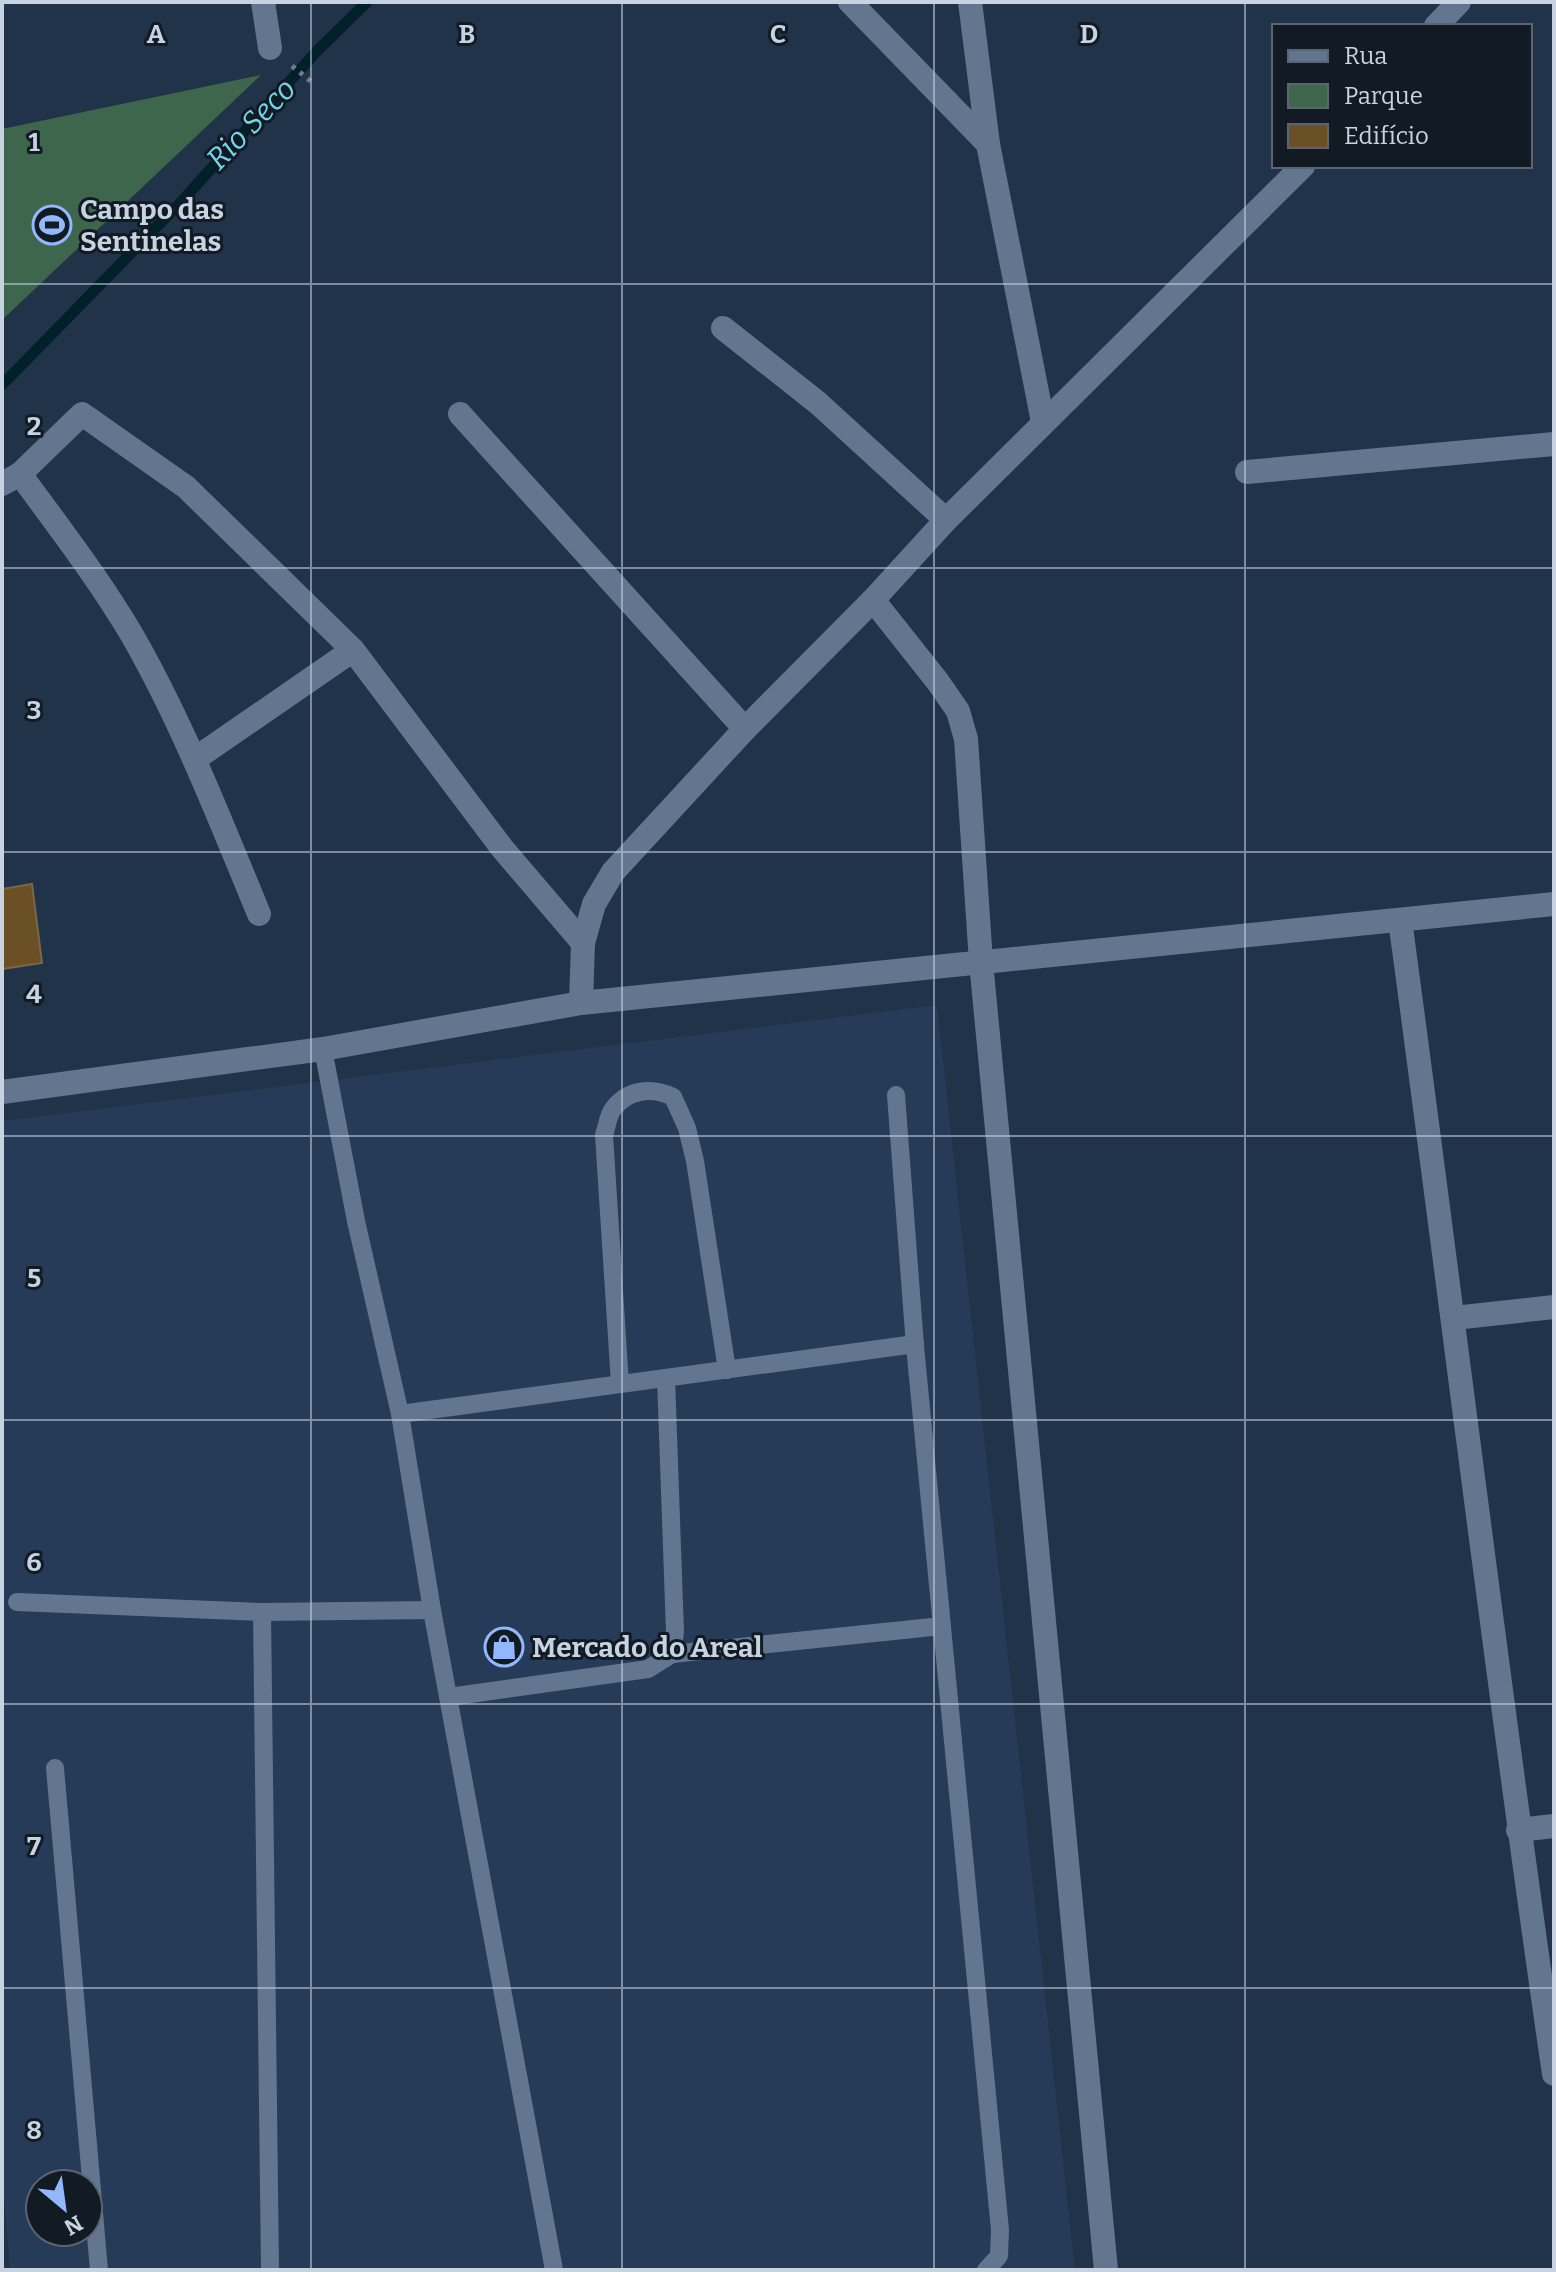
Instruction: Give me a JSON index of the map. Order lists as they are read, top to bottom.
{
  "water": ["Rio Seco"],
  "places": {
    "sports": ["Campo das Sentinelas"],
    "shop": ["Mercado do Areal"]
  },
  "legend": ["Rua", "Parque", "Edifício"],
  "north": "bottom right",
  "grid": {
    "columns": [
      "A",
      "B",
      "C",
      "D"
    ],
    "rows": [
      "1",
      "2",
      "3",
      "4",
      "5",
      "6",
      "7",
      "8"
    ]
  }
}
